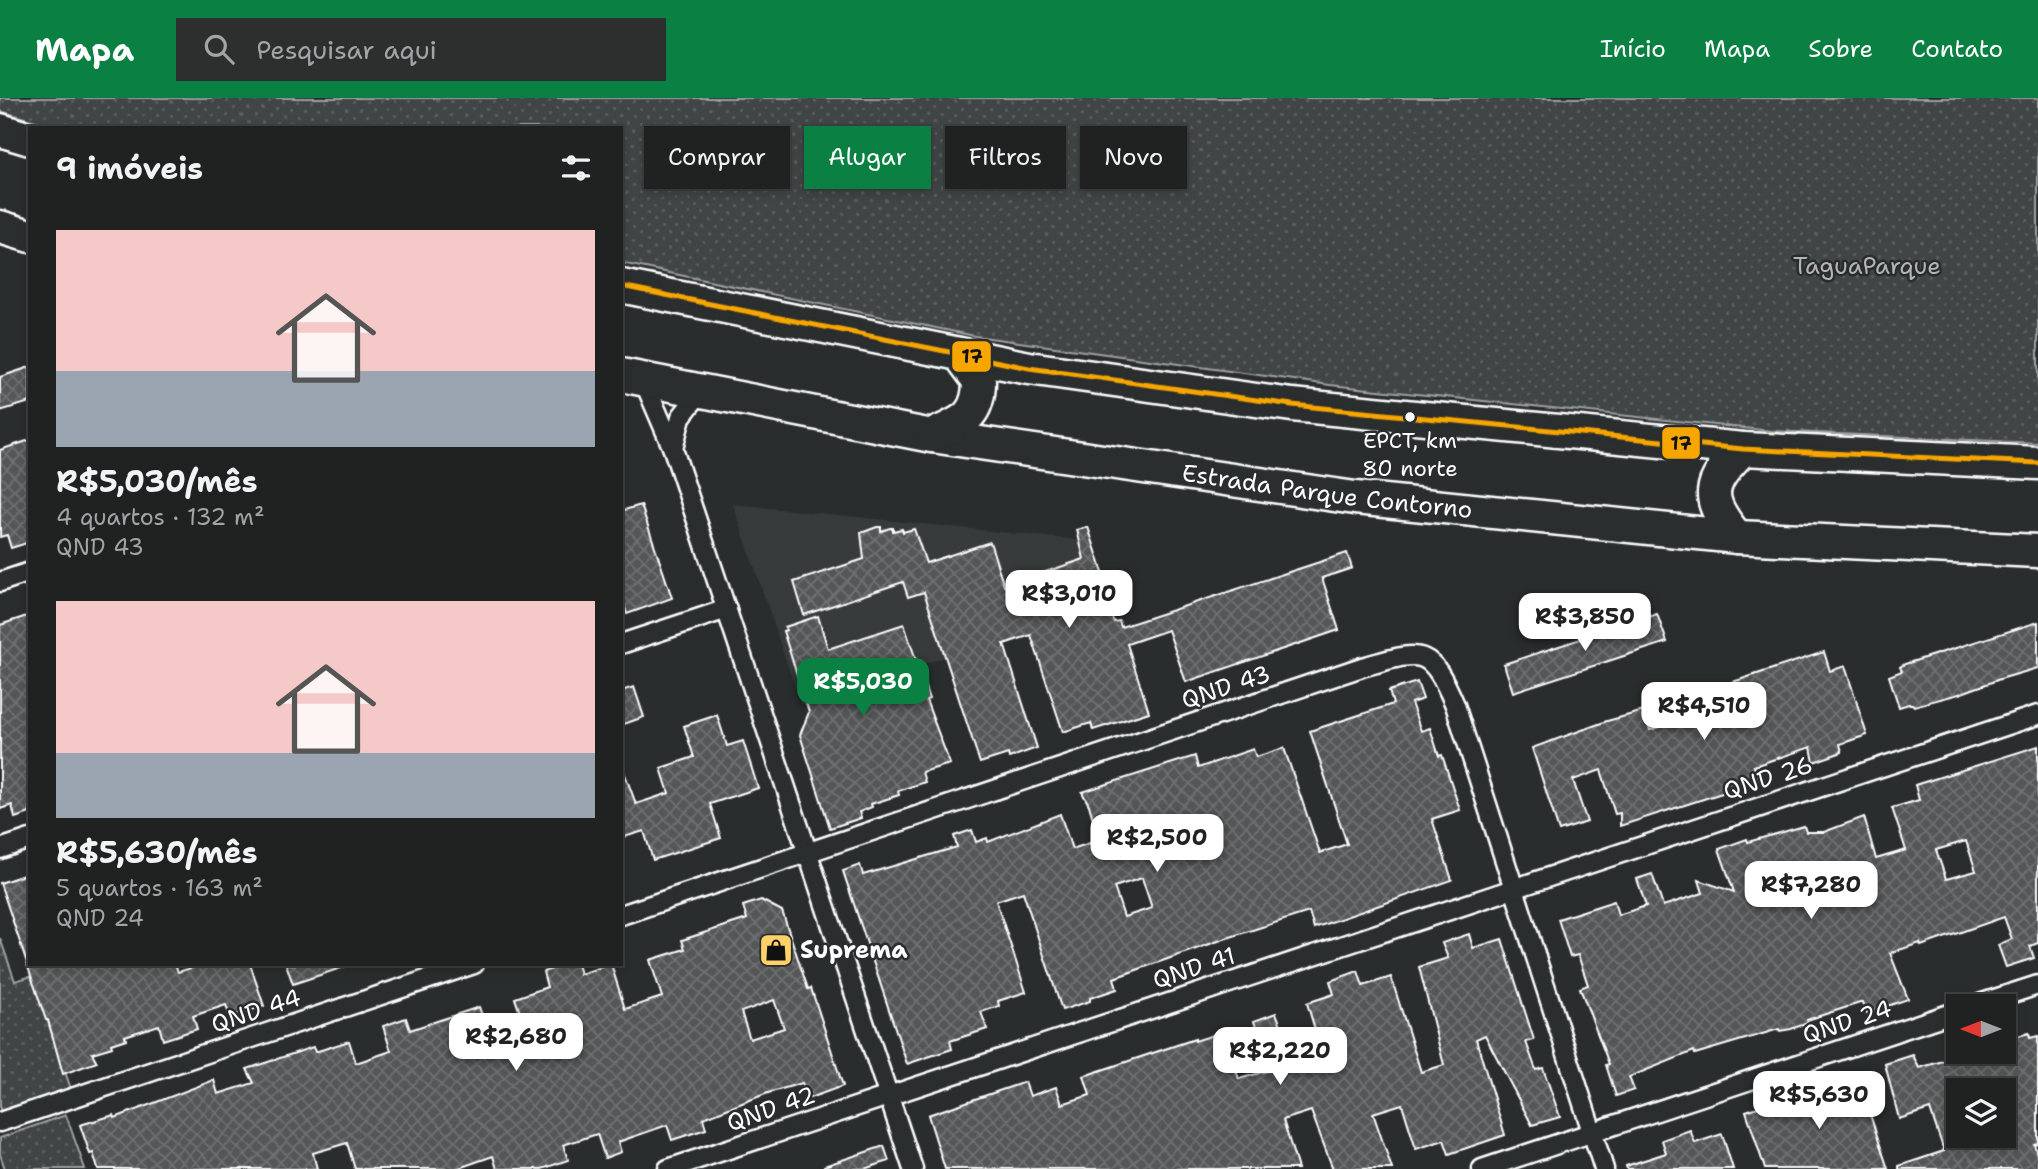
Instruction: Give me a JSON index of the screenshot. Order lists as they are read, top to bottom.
{
  "streets": {
    "highway": ["Estrada Parque Contorno"],
    "street": [
      "QND 43",
      "QND 26",
      "QND 41",
      "QND 44",
      "QND 24",
      "QND 42"
    ]
  },
  "crossings": [
    ["QND 43", "QND 26"],
    ["QND 43", "QND 41"],
    ["QND 43", "QND 24"],
    ["QND 26", "QND 41"],
    ["QND 41", "QND 42"]
  ],
  "parks": ["TaguaParque"],
  "places": {
    "other": ["EPCT, km 80 norte"],
    "shop": ["Suprema"]
  },
  "lines": ["transit line 17"],
  "north": "left",
  "page": {
    "header": "Mapa",
    "search": "Pesquisar aqui",
    "nav": [
      "Início",
      "Mapa",
      "Sobre",
      "Contato"
    ],
    "chip": [
      "Comprar",
      "Alugar",
      "Filtros",
      "Novo"
    ],
    "heading": "9 imóveis",
    "list": [
      {
        "name": "R$5,030/mês",
        "note": "4 quartos · 132 m² · QND 43"
      },
      {
        "name": "R$5,630/mês",
        "note": "5 quartos · 163 m² · QND 24"
      }
    ],
    "price": [
      "R$3,010",
      "R$3,850",
      "R$5,030",
      "R$4,510",
      "R$2,500",
      "R$7,280",
      "R$2,680",
      "R$2,220",
      "R$5,630"
    ]
  }
}
